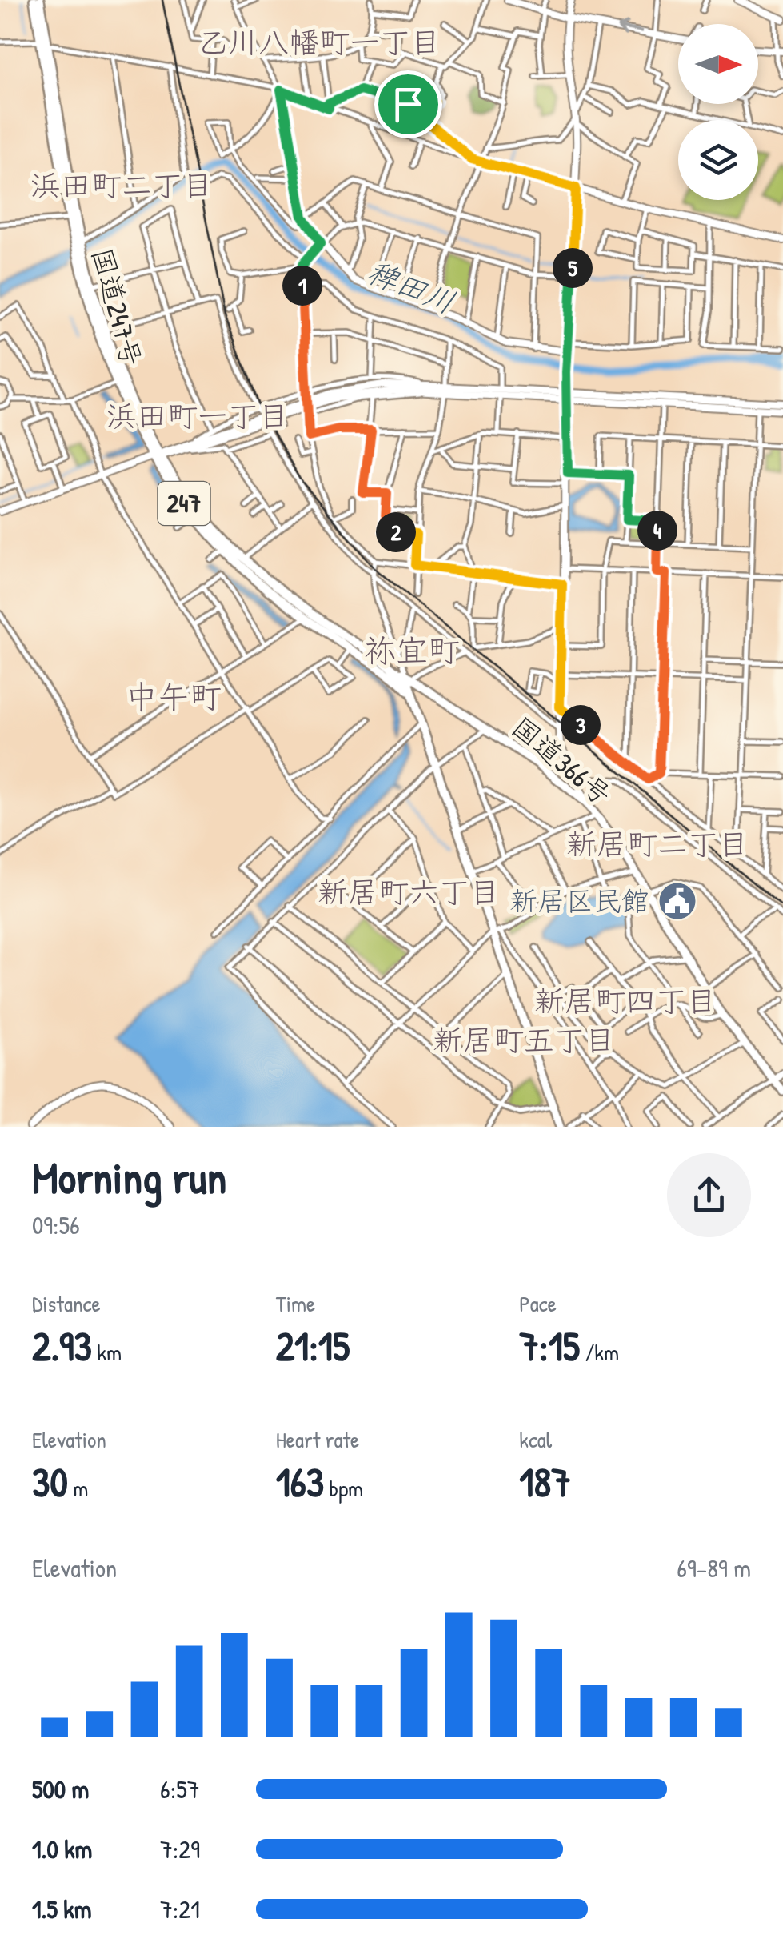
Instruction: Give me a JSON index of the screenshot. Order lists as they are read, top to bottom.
{
  "streets": {
    "highway": ["国道247号", "247", "国道366号"]
  },
  "crossings": [
    ["国道247号", "国道366号"]
  ],
  "districts": [
    "乙川八幡町一丁目",
    "浜田町二丁目",
    "浜田町一丁目",
    "祢宜町",
    "中午町",
    "新居町二丁目",
    "新居町六丁目",
    "新居町四丁目",
    "新居町五丁目"
  ],
  "water": ["稗田川"],
  "places": {
    "public building": ["新居区民館"]
  },
  "north": "right",
  "page": {
    "pins": [
      "5",
      "1",
      "4",
      "2",
      "3"
    ],
    "heading": ["Morning run", "09:56"],
    "stats": [
      ["Distance", "2.93 km"],
      ["Time", "21:15"],
      ["Pace", "7:15 /km"],
      ["Elevation", "30 m"],
      ["Heart rate", "163 bpm"],
      ["kcal", "187"]
    ],
    "chart": ["Elevation", "69–89 m"],
    "list": [
      {
        "name": "500 m",
        "note": "6:57"
      },
      {
        "name": "1.0 km",
        "note": "7:29"
      },
      {
        "name": "1.5 km",
        "note": "7:21"
      }
    ]
  }
}
